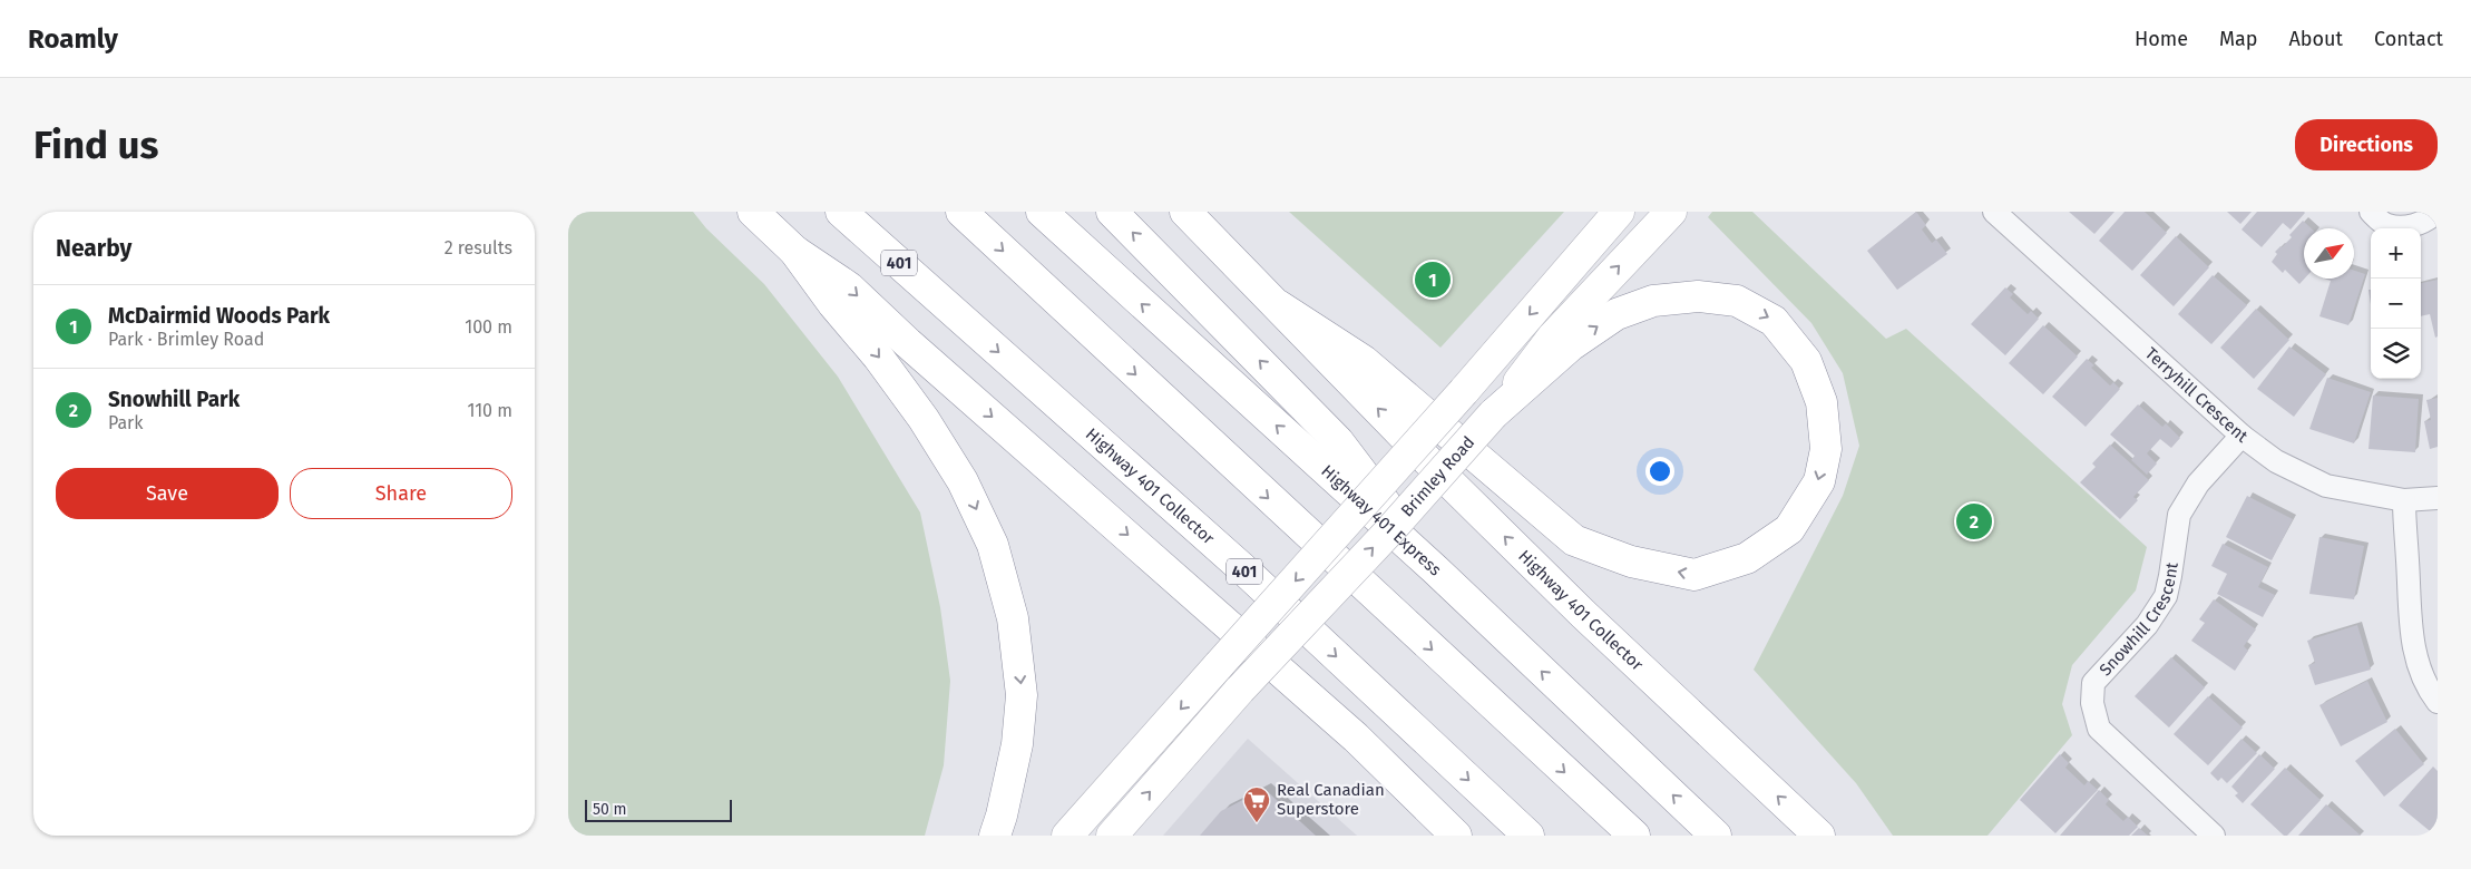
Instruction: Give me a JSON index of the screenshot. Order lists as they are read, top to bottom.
{
  "streets": {
    "main road": [
      "401",
      "Brimley Road",
      "Highway 401 Collector",
      "Highway 401 Express"
    ],
    "street": ["Terryhill Crescent", "Snowhill Crescent"]
  },
  "crossings": [
    ["Terryhill Crescent", "Snowhill Crescent"]
  ],
  "places": {
    "supermarket": ["Real Canadian Superstore"]
  },
  "scale_bar": "50 m",
  "north": "top right",
  "page": {
    "header": "Roamly",
    "nav": [
      "Home",
      "Map",
      "About",
      "Contact"
    ],
    "buttons": [
      "Directions",
      ["Save", "Share"]
    ],
    "title": "Find us",
    "heading": ["Nearby", "2 results"],
    "map_buttons": ["+", "−"],
    "pins": ["1", "2"],
    "list": [
      {
        "mark": "1",
        "name": "McDairmid Woods Park",
        "note": "Park · Brimley Road",
        "value": "100 m"
      },
      {
        "mark": "2",
        "name": "Snowhill Park",
        "note": "Park",
        "value": "110 m"
      }
    ],
    "scale": "50 m"
  }
}
